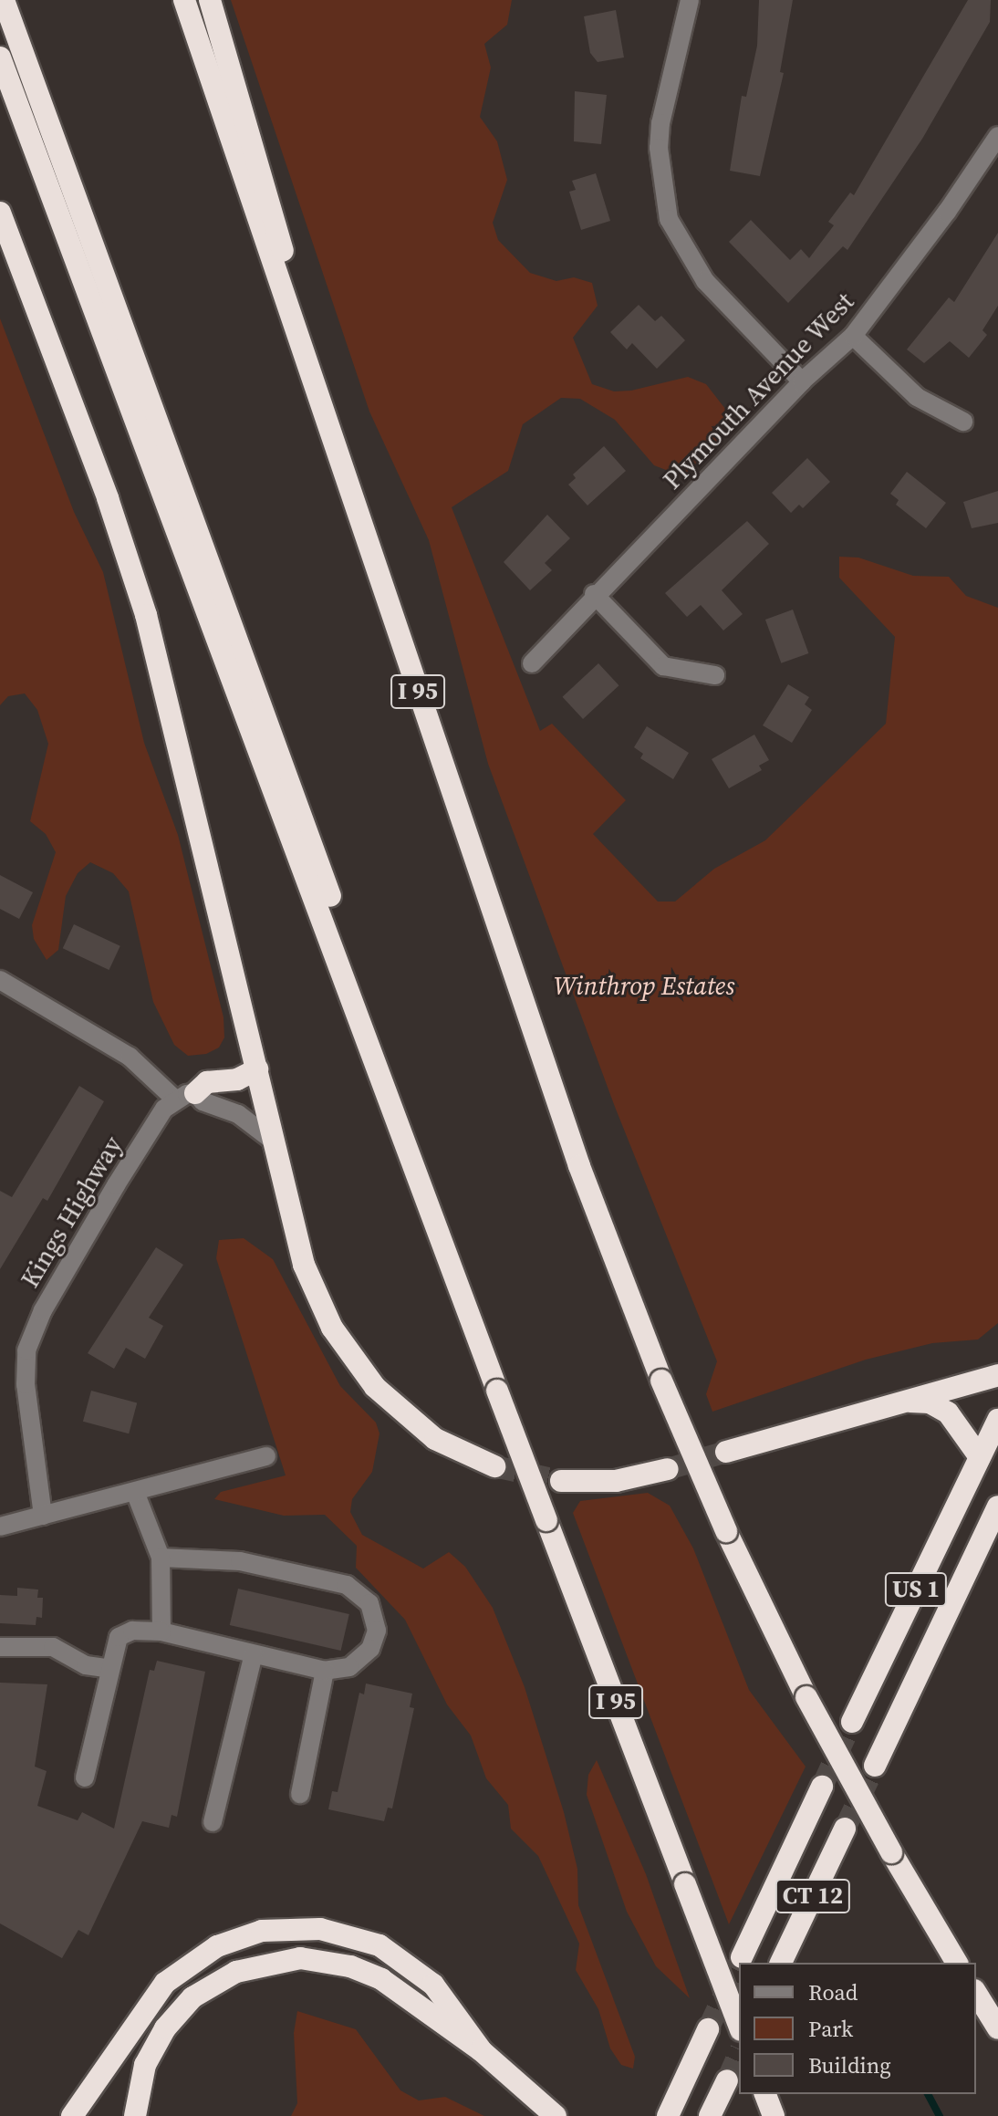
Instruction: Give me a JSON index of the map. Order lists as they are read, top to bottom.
{
  "streets": {
    "highway": ["I 95", "US 1", "CT 12"],
    "street": ["Plymouth Avenue West", "Kings Highway"]
  },
  "parks": ["Winthrop Estates"],
  "legend": ["Road", "Park", "Building"]
}
